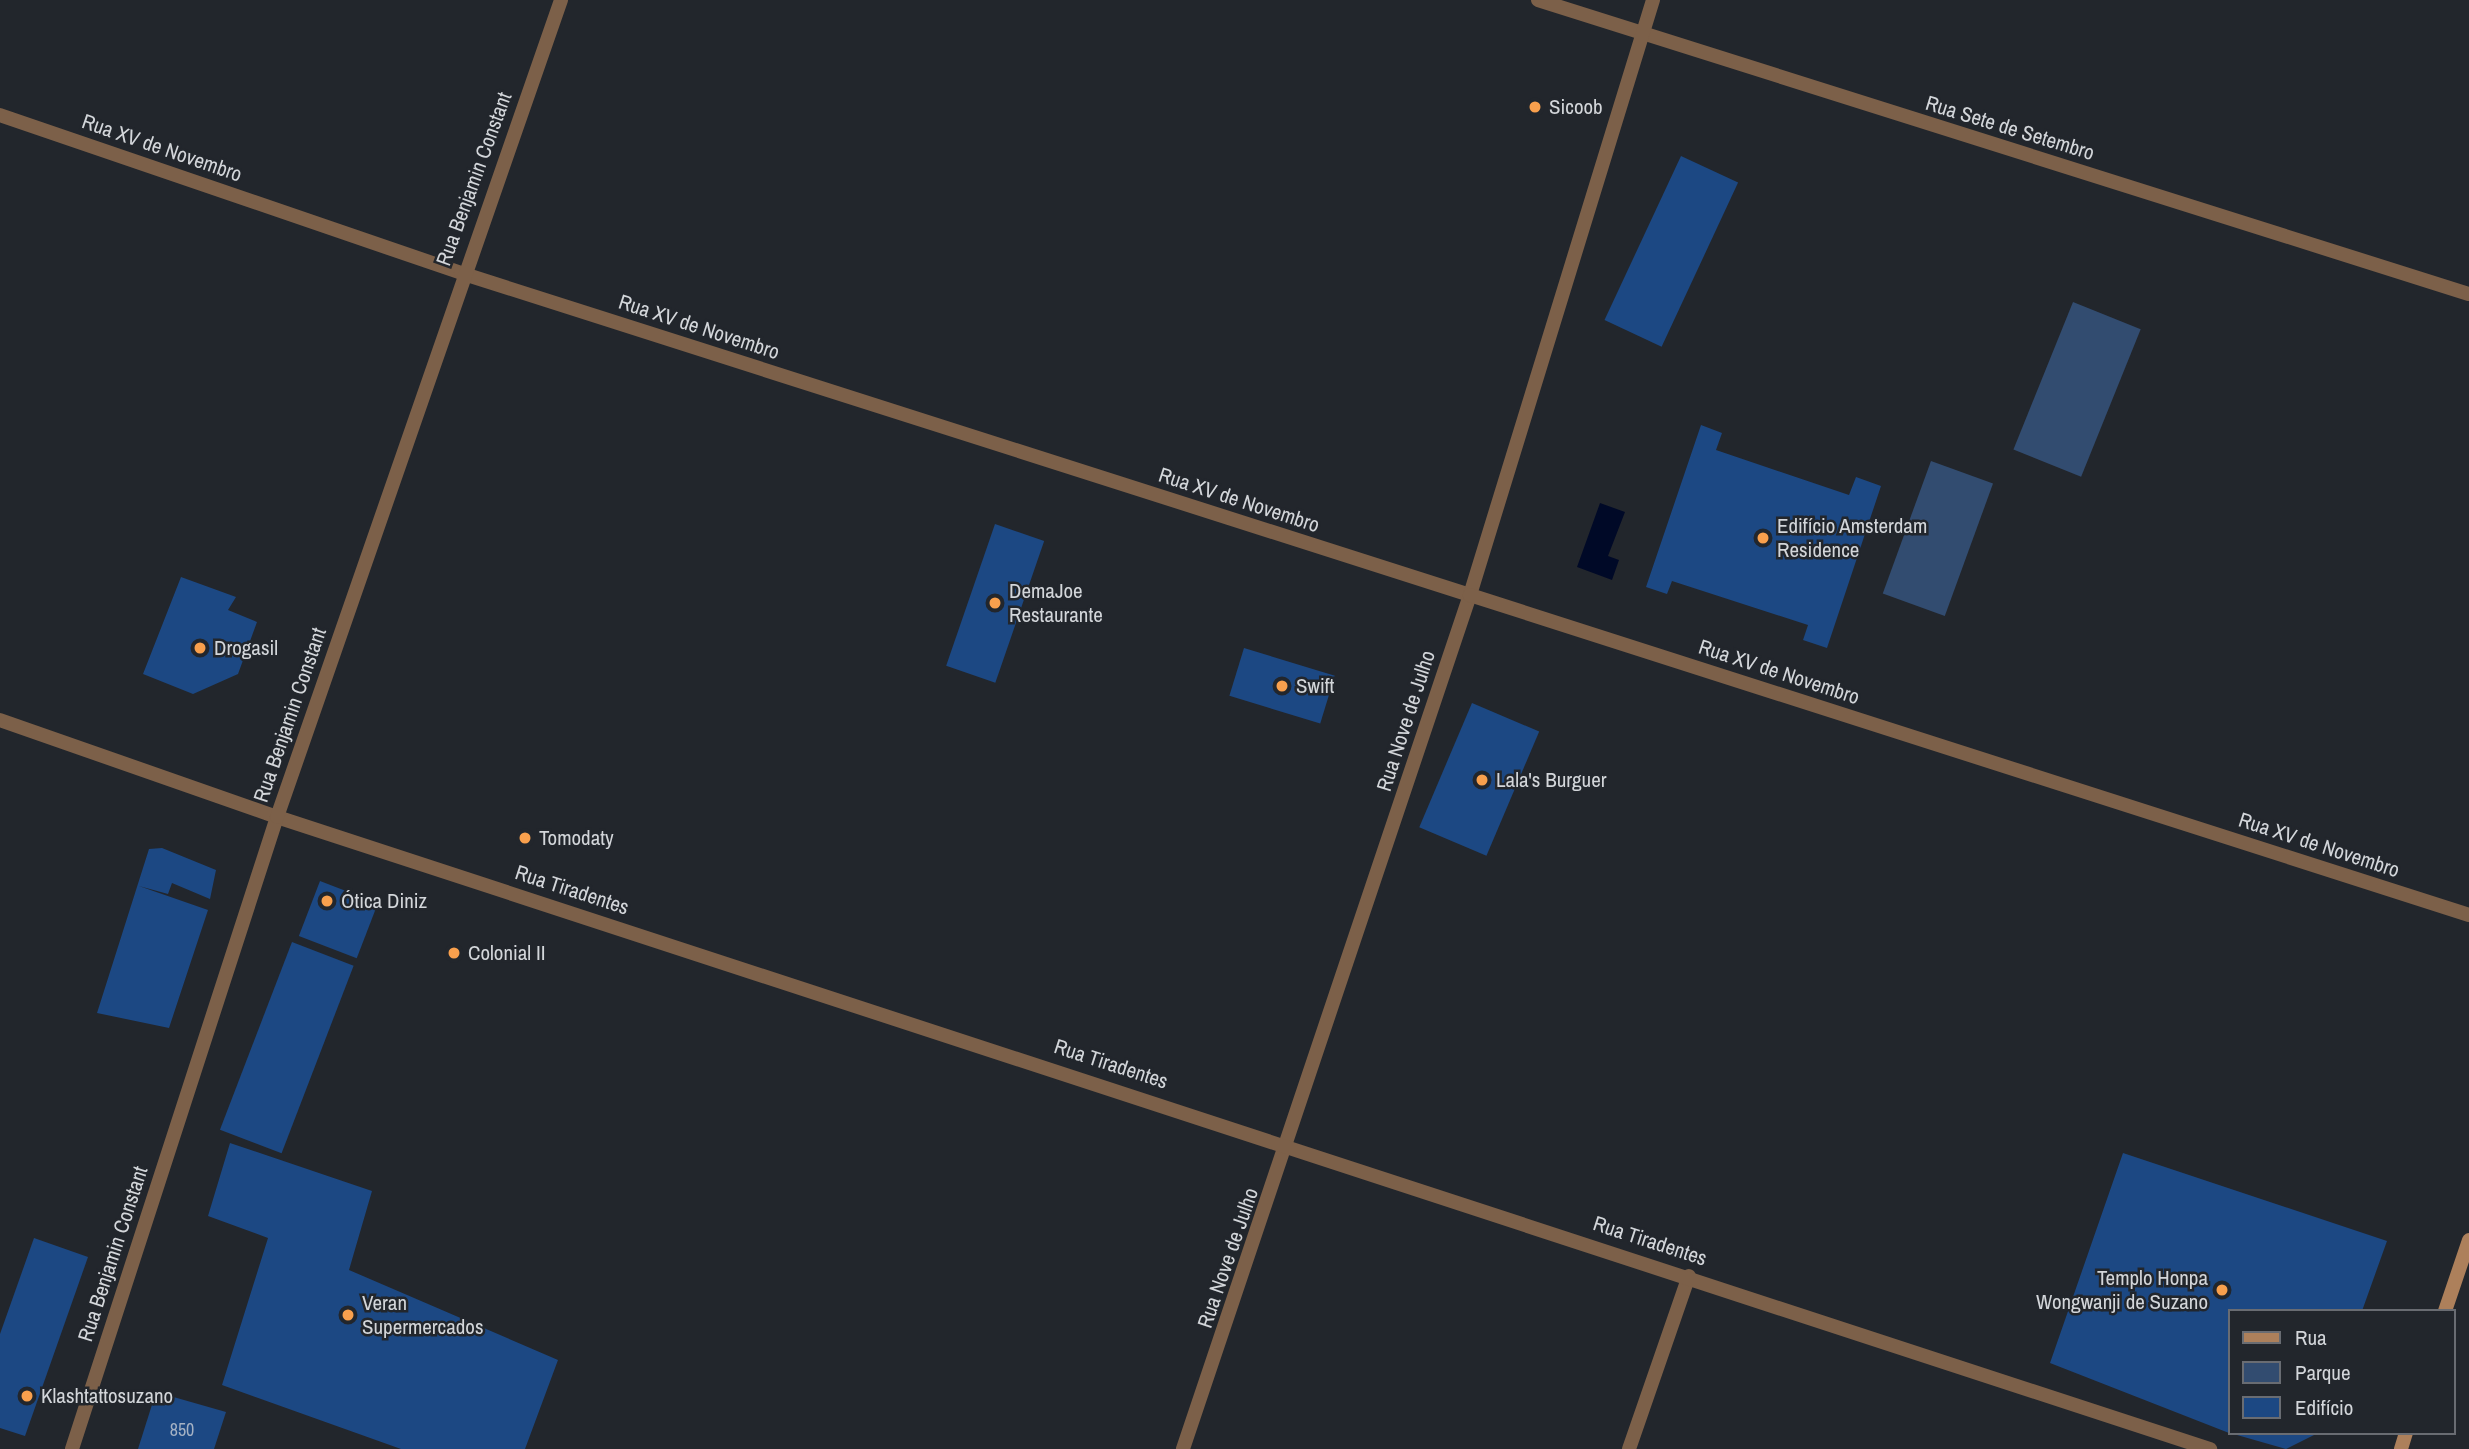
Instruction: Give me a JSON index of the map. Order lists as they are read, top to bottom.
{
  "streets": {
    "street": [
      "Rua Sete de Setembro",
      "Rua XV de Novembro",
      "Rua Benjamin Constant",
      "Rua Nove de Julho",
      "Rua Tiradentes"
    ]
  },
  "crossings": [
    ["Rua Sete de Setembro", "Rua Nove de Julho"],
    ["Rua XV de Novembro", "Rua Benjamin Constant"],
    ["Rua XV de Novembro", "Rua Nove de Julho"],
    ["Rua Benjamin Constant", "Rua Tiradentes"],
    ["Rua Nove de Julho", "Rua Tiradentes"]
  ],
  "places": [
    "Sicoob",
    "Edifício Amsterdam Residence",
    "DemaJoe Restaurante",
    "Drogasil",
    "Swift",
    "Lala's Burguer",
    "Tomodaty",
    "Ótica Diniz",
    "Colonial II",
    "Templo Honpa Wongwanji de Suzano",
    "Veran Supermercados",
    "Klashtattosuzano"
  ],
  "house_numbers": ["850"],
  "legend": ["Rua", "Parque", "Edifício"]
}
